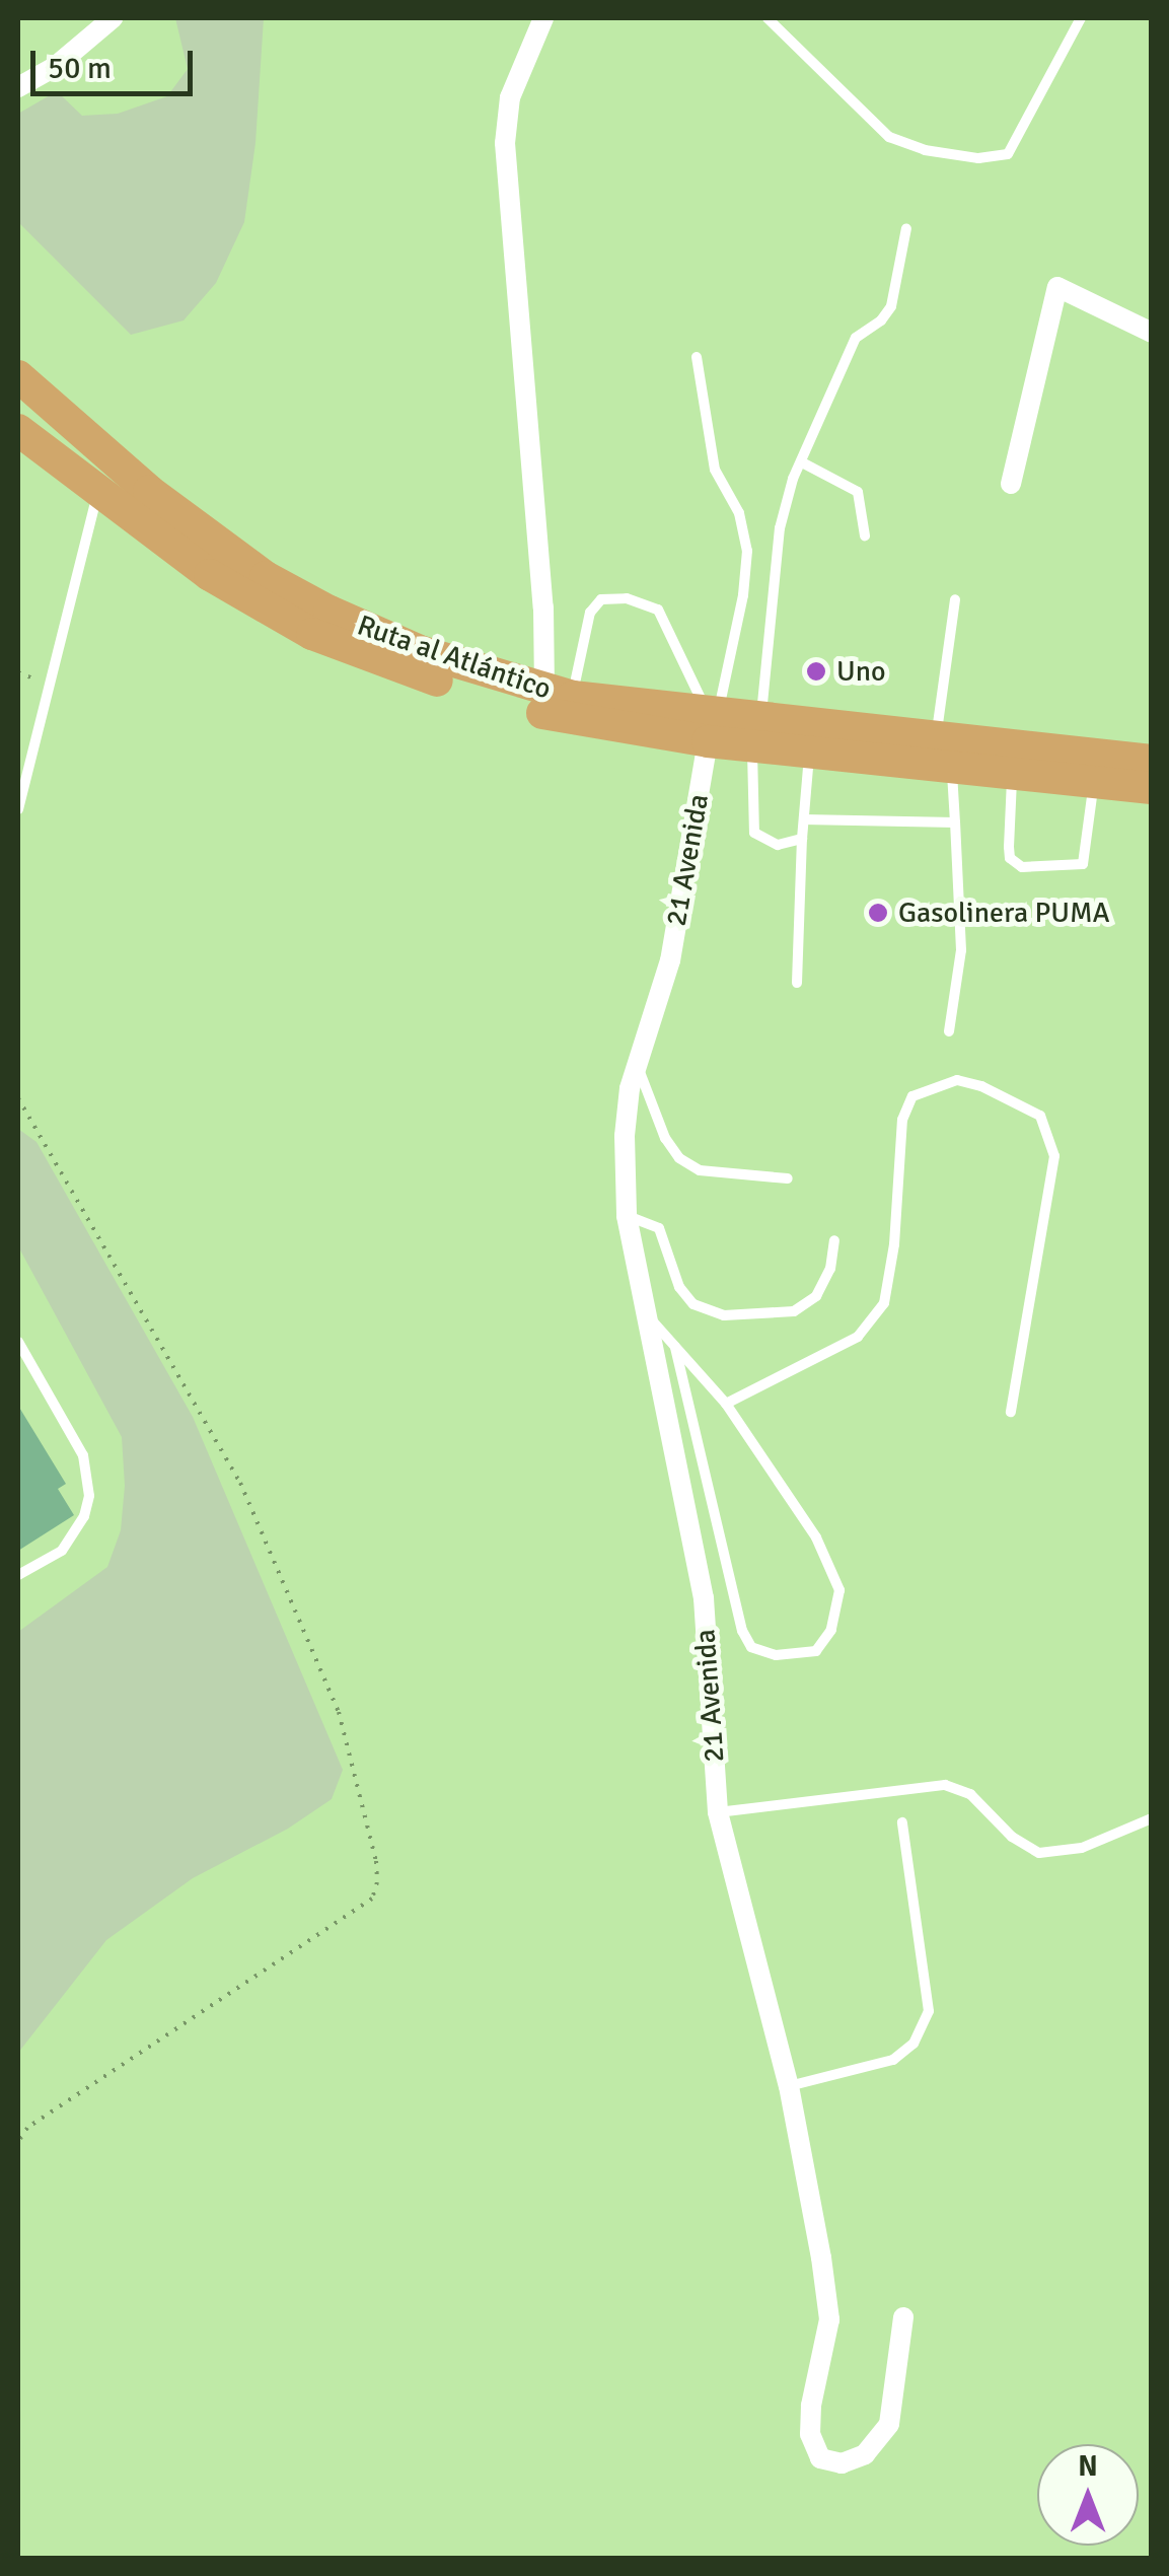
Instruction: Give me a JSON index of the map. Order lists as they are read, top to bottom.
{
  "streets": {
    "highway": ["Ruta al Atlántico"],
    "street": ["21 Avenida"]
  },
  "crossings": [
    ["Ruta al Atlántico", "21 Avenida"]
  ],
  "places": ["Uno", "Gasolinera PUMA"],
  "scale_bar": "50 m",
  "north": "top"
}
